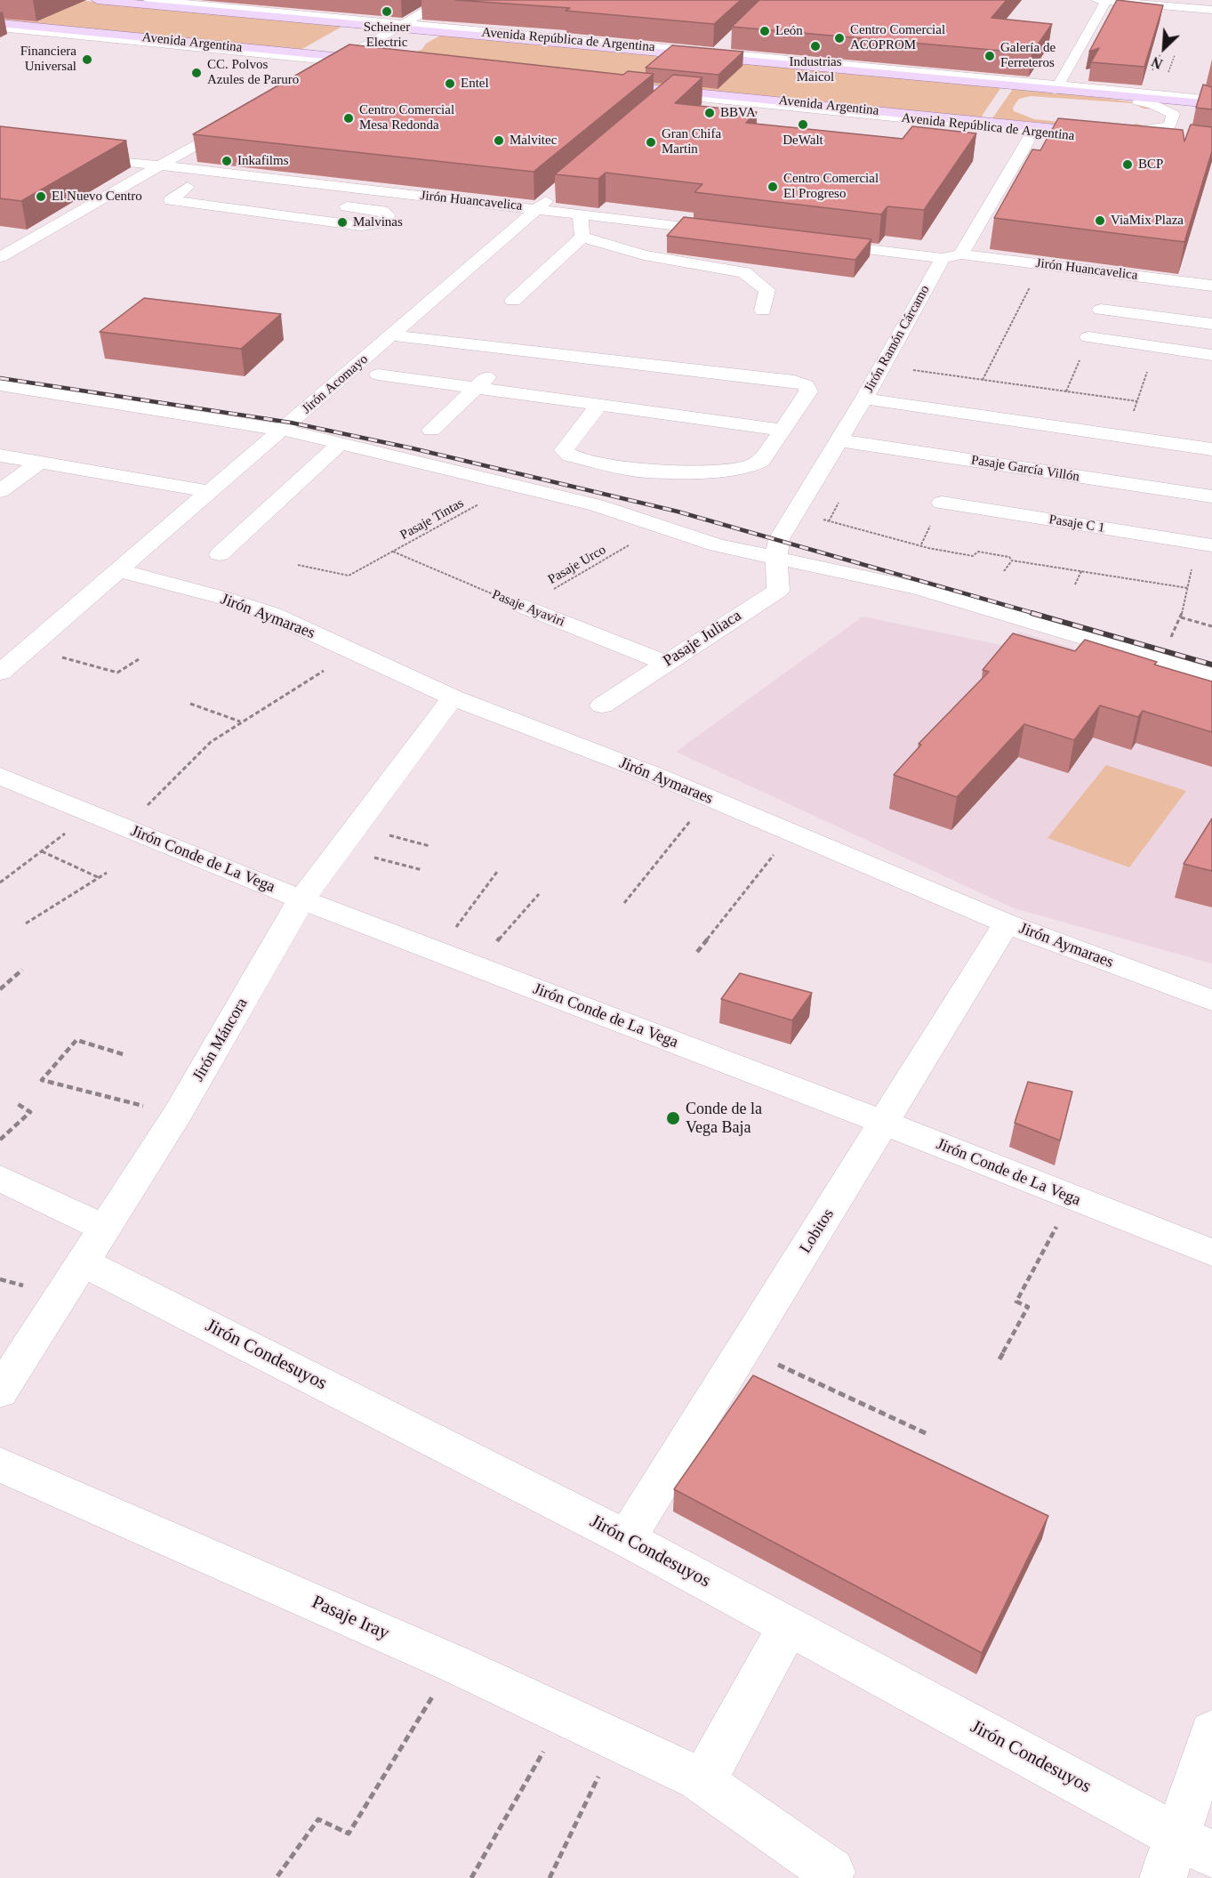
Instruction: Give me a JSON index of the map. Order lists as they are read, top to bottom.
{
  "streets": {
    "main road": ["Avenida Argentina"],
    "street": [
      "Avenida República de Argentina",
      "Jirón Huancavelica",
      "Jirón Ramón Cárcamo",
      "Jirón Acomayo",
      "Pasaje García Villón",
      "Pasaje C 1",
      "Pasaje Ayaviri",
      "Jirón Aymaraes",
      "Pasaje Juliaca",
      "Jirón Conde de La Vega",
      "Jirón Máncora",
      "Lobitos",
      "Jirón Condesuyos",
      "Pasaje Iray"
    ],
    "path": ["Pasaje Tintas", "Pasaje Urco"]
  },
  "crossings": [
    ["Avenida República de Argentina", "Avenida Argentina"],
    ["Jirón Huancavelica", "Jirón Acomayo"],
    ["Jirón Ramón Cárcamo", "Pasaje García Villón"],
    ["Jirón Ramón Cárcamo", "Pasaje Juliaca"],
    ["Jirón Acomayo", "Jirón Aymaraes"],
    ["Pasaje Tintas", "Pasaje Ayaviri"],
    ["Pasaje Urco", "Pasaje Ayaviri"],
    ["Pasaje Ayaviri", "Pasaje Juliaca"],
    ["Jirón Aymaraes", "Jirón Máncora"],
    ["Jirón Aymaraes", "Lobitos"],
    ["Jirón Conde de La Vega", "Jirón Máncora"],
    ["Jirón Conde de La Vega", "Lobitos"],
    ["Jirón Máncora", "Jirón Condesuyos"],
    ["Lobitos", "Jirón Condesuyos"]
  ],
  "places": [
    "Scheiner Electric",
    "León",
    "Centro Comercial ACOPROM",
    "Industrias Maicol",
    "Galería de Ferreteros",
    "Financiera Universal",
    "CC. Polvos Azules de Paruro",
    "Entel",
    "BBVA",
    "Centro Comercial Mesa Redonda",
    "DeWalt",
    "Malvitec",
    "Gran Chifa Martin",
    "Inkafilms",
    "BCP",
    "Centro Comercial El Progreso",
    "El Nuevo Centro",
    "ViaMix Plaza",
    "Malvinas",
    "Conde de la Vega Baja"
  ],
  "north": "bottom left"
}
